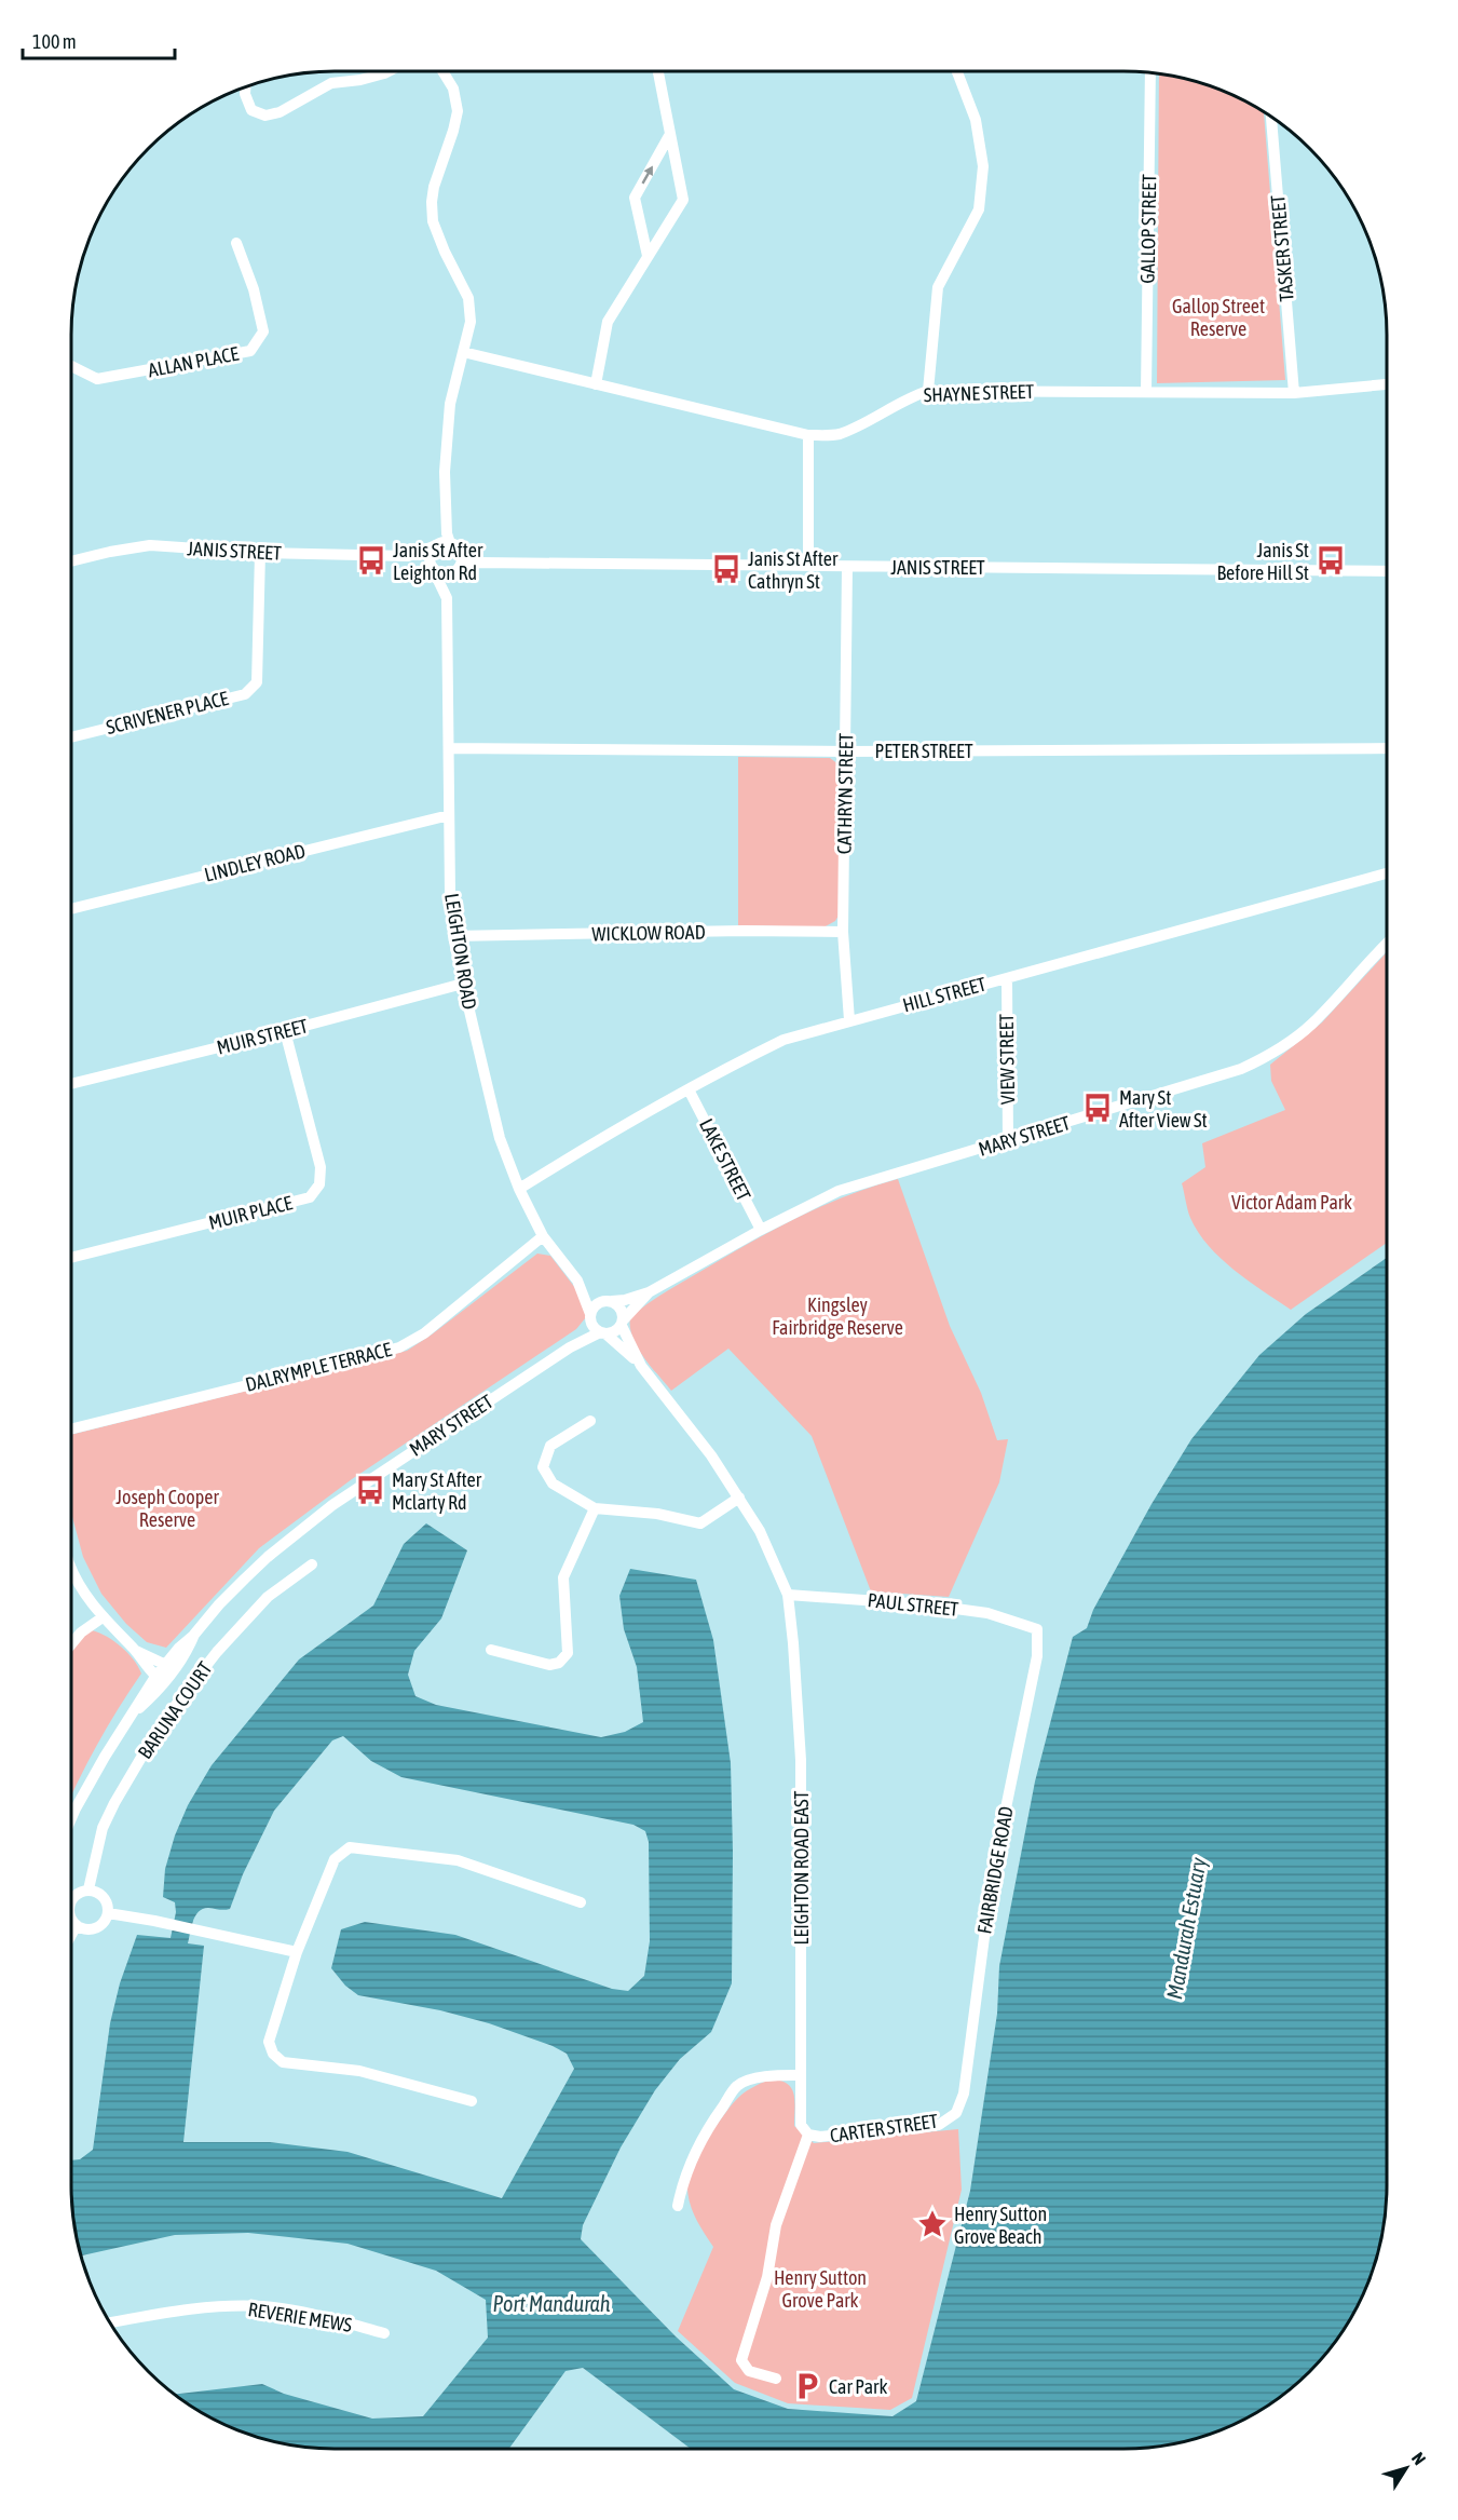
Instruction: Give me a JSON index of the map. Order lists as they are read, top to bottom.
{
  "streets": {
    "street": [
      "GALLOP STREET",
      "TASKER STREET",
      "ALLAN PLACE",
      "SHAYNE STREET",
      "JANIS STREET",
      "SCRIVENER PLACE",
      "PETER STREET",
      "CATHRYN STREET",
      "LINDLEY ROAD",
      "WICKLOW ROAD",
      "LEIGHTON ROAD",
      "HILL STREET",
      "MUIR STREET",
      "VIEW STREET",
      "MARY STREET",
      "LAKE STREET",
      "MUIR PLACE",
      "DALRYMPLE TERRACE",
      "PAUL STREET",
      "BARUNA COURT",
      "LEIGHTON ROAD EAST",
      "FAIRBRIDGE ROAD",
      "CARTER STREET",
      "REVERIE MEWS"
    ]
  },
  "crossings": [
    ["GALLOP STREET", "SHAYNE STREET"],
    ["TASKER STREET", "SHAYNE STREET"],
    ["JANIS STREET", "SCRIVENER PLACE"],
    ["JANIS STREET", "CATHRYN STREET"],
    ["JANIS STREET", "LEIGHTON ROAD"],
    ["PETER STREET", "CATHRYN STREET"],
    ["PETER STREET", "LEIGHTON ROAD"],
    ["CATHRYN STREET", "WICKLOW ROAD"],
    ["CATHRYN STREET", "HILL STREET"],
    ["LINDLEY ROAD", "LEIGHTON ROAD"],
    ["WICKLOW ROAD", "LEIGHTON ROAD"],
    ["LEIGHTON ROAD", "HILL STREET"],
    ["LEIGHTON ROAD", "MUIR STREET"],
    ["LEIGHTON ROAD", "MARY STREET"],
    ["LEIGHTON ROAD", "DALRYMPLE TERRACE"],
    ["LEIGHTON ROAD", "LEIGHTON ROAD EAST"],
    ["HILL STREET", "VIEW STREET"],
    ["HILL STREET", "LAKE STREET"],
    ["MUIR STREET", "MUIR PLACE"],
    ["VIEW STREET", "MARY STREET"],
    ["MARY STREET", "LAKE STREET"],
    ["MARY STREET", "LEIGHTON ROAD EAST"],
    ["PAUL STREET", "LEIGHTON ROAD EAST"],
    ["PAUL STREET", "FAIRBRIDGE ROAD"],
    ["LEIGHTON ROAD EAST", "CARTER STREET"],
    ["FAIRBRIDGE ROAD", "CARTER STREET"]
  ],
  "water": ["Mandurah Estuary", "Port Mandurah"],
  "parks": [
    "Gallop Street Reserve",
    "Victor Adam Park",
    "Kingsley Fairbridge Reserve",
    "Joseph Cooper Reserve",
    "Henry Sutton Grove Park"
  ],
  "places": {
    "bus stop": [
      "Janis St After Leighton Rd",
      "Janis St Before Hill St",
      "Janis St After Cathryn St",
      "Mary St After View St",
      "Mary St After Mclarty Rd"
    ],
    "place": ["Henry Sutton Grove Beach"],
    "parking": ["Car Park"]
  },
  "scale_bar": "100 m",
  "north": "top right"
}
